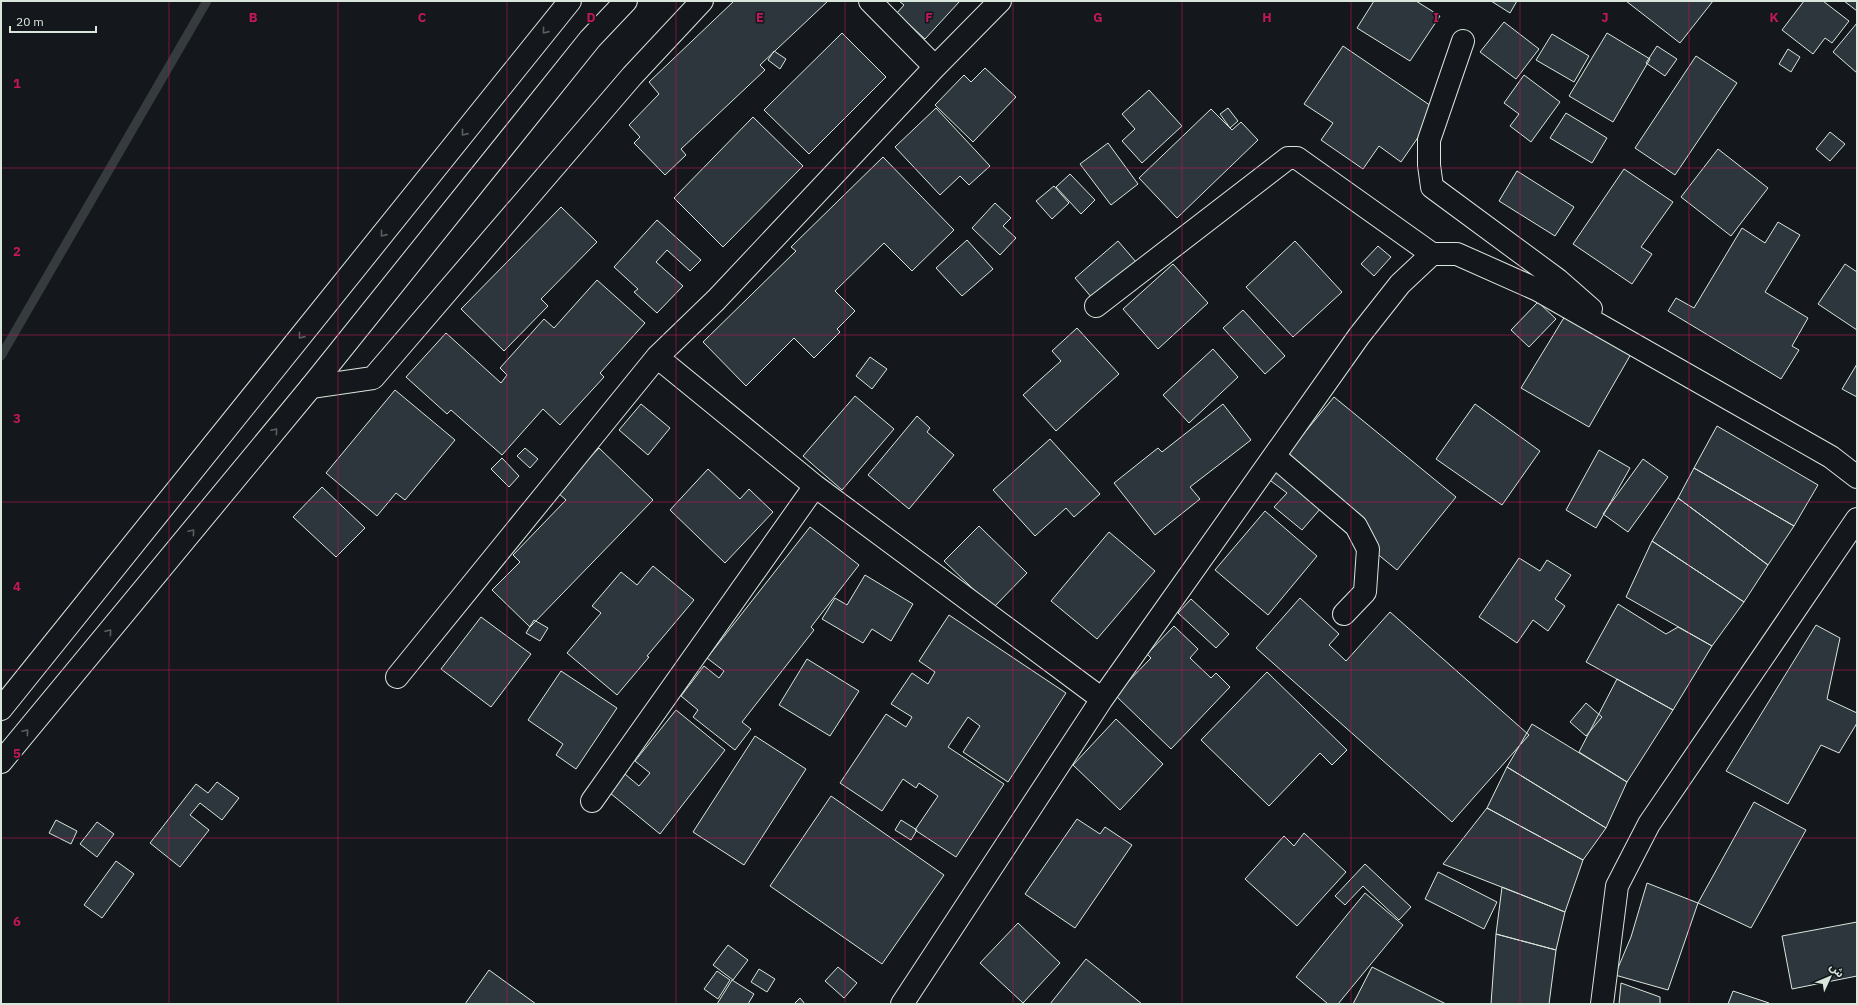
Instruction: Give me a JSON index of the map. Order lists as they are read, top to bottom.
{
  "scale_bar": "20 m",
  "north": "top right",
  "grid": {
    "columns": [
      "B",
      "C",
      "D",
      "E",
      "F",
      "G",
      "H",
      "I",
      "J",
      "K"
    ],
    "rows": [
      "1",
      "2",
      "3",
      "4",
      "5",
      "6"
    ]
  }
}
